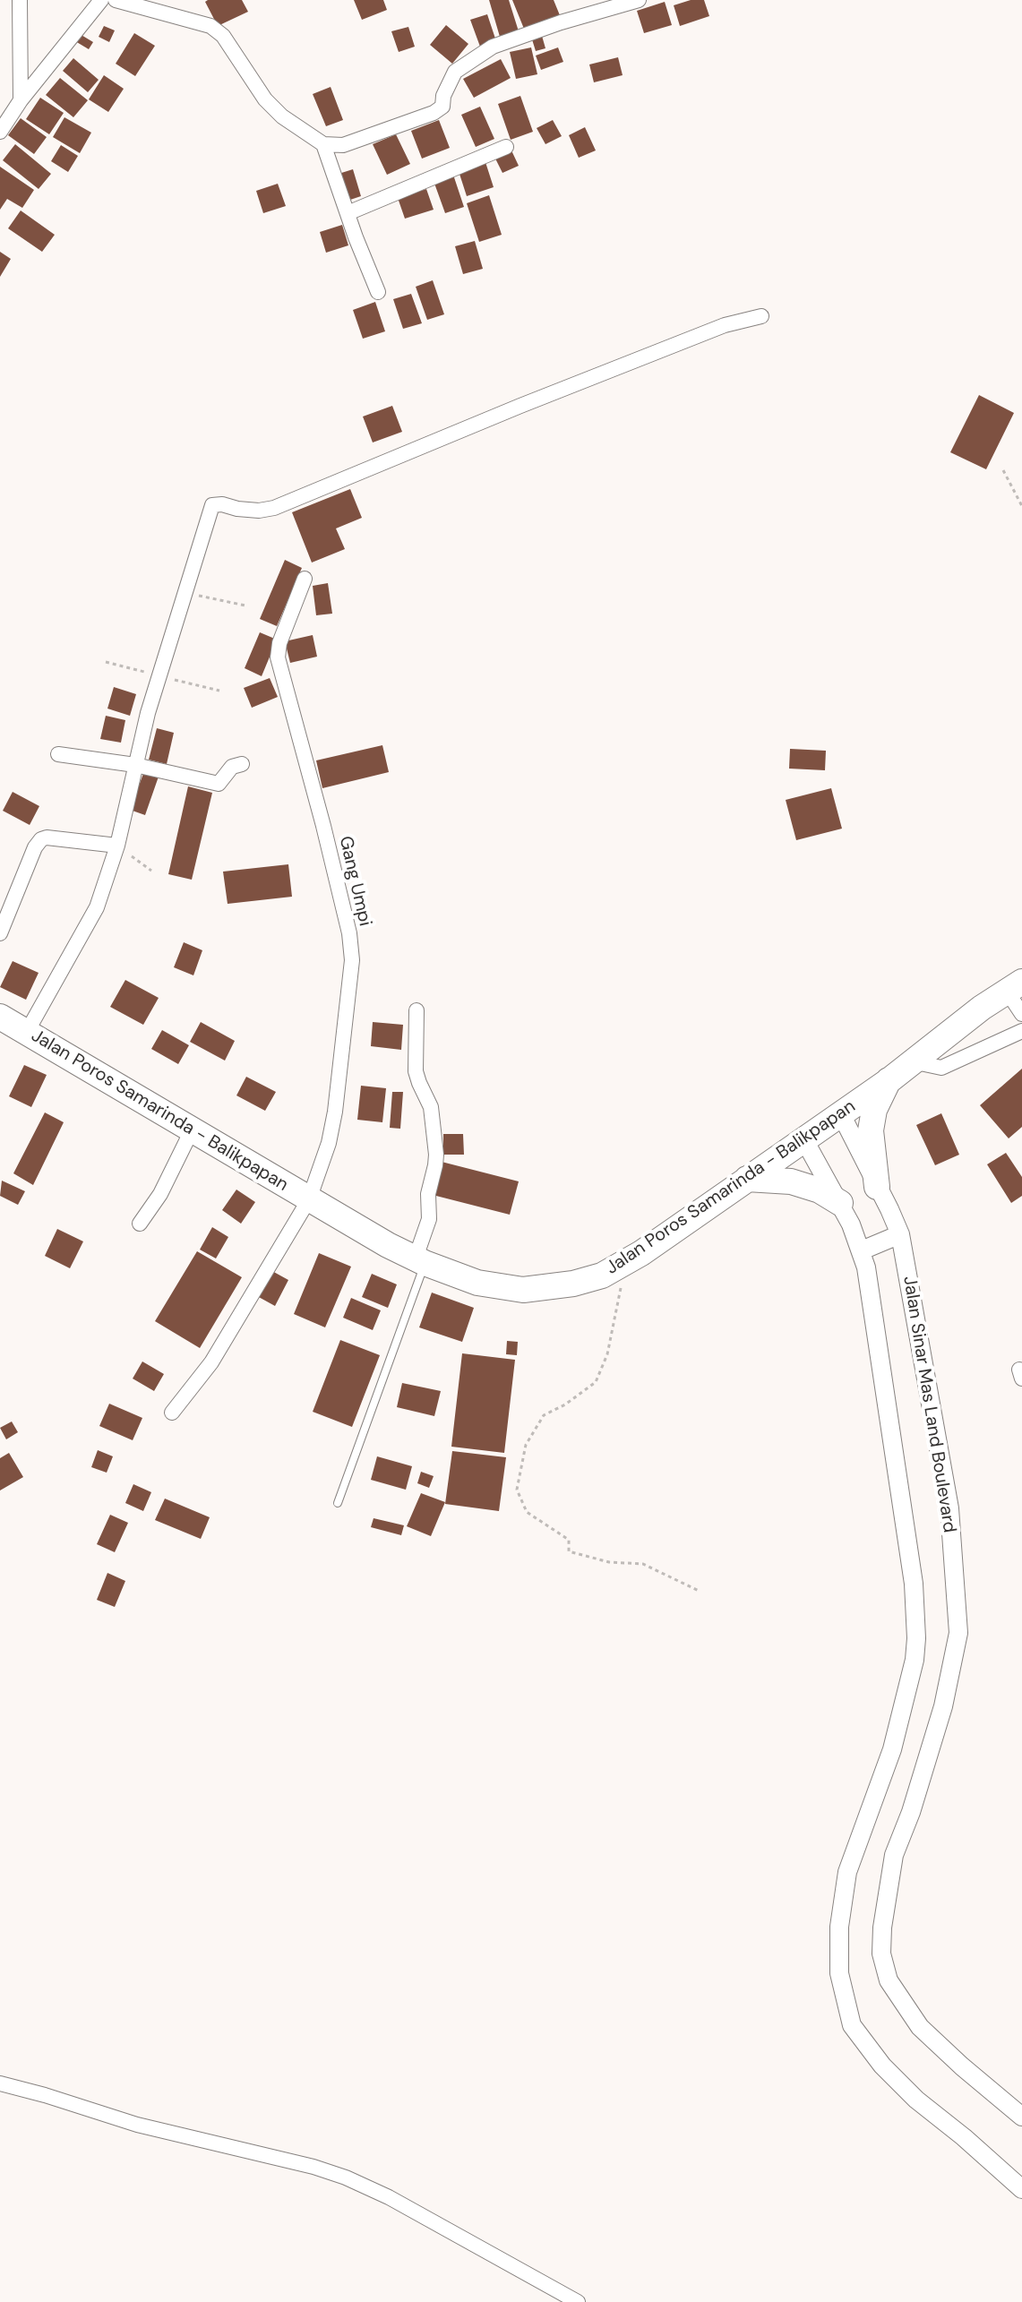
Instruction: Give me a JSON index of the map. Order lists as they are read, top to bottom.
{
  "streets": {
    "highway": ["Jalan Poros Samarinda - Balikpapan"],
    "street": ["Gang Umpi", "Jalan Sinar Mas Land Boulevard"]
  },
  "crossings": [
    ["Gang Umpi", "Jalan Poros Samarinda - Balikpapan"],
    ["Jalan Poros Samarinda - Balikpapan", "Jalan Sinar Mas Land Boulevard"]
  ]
}
